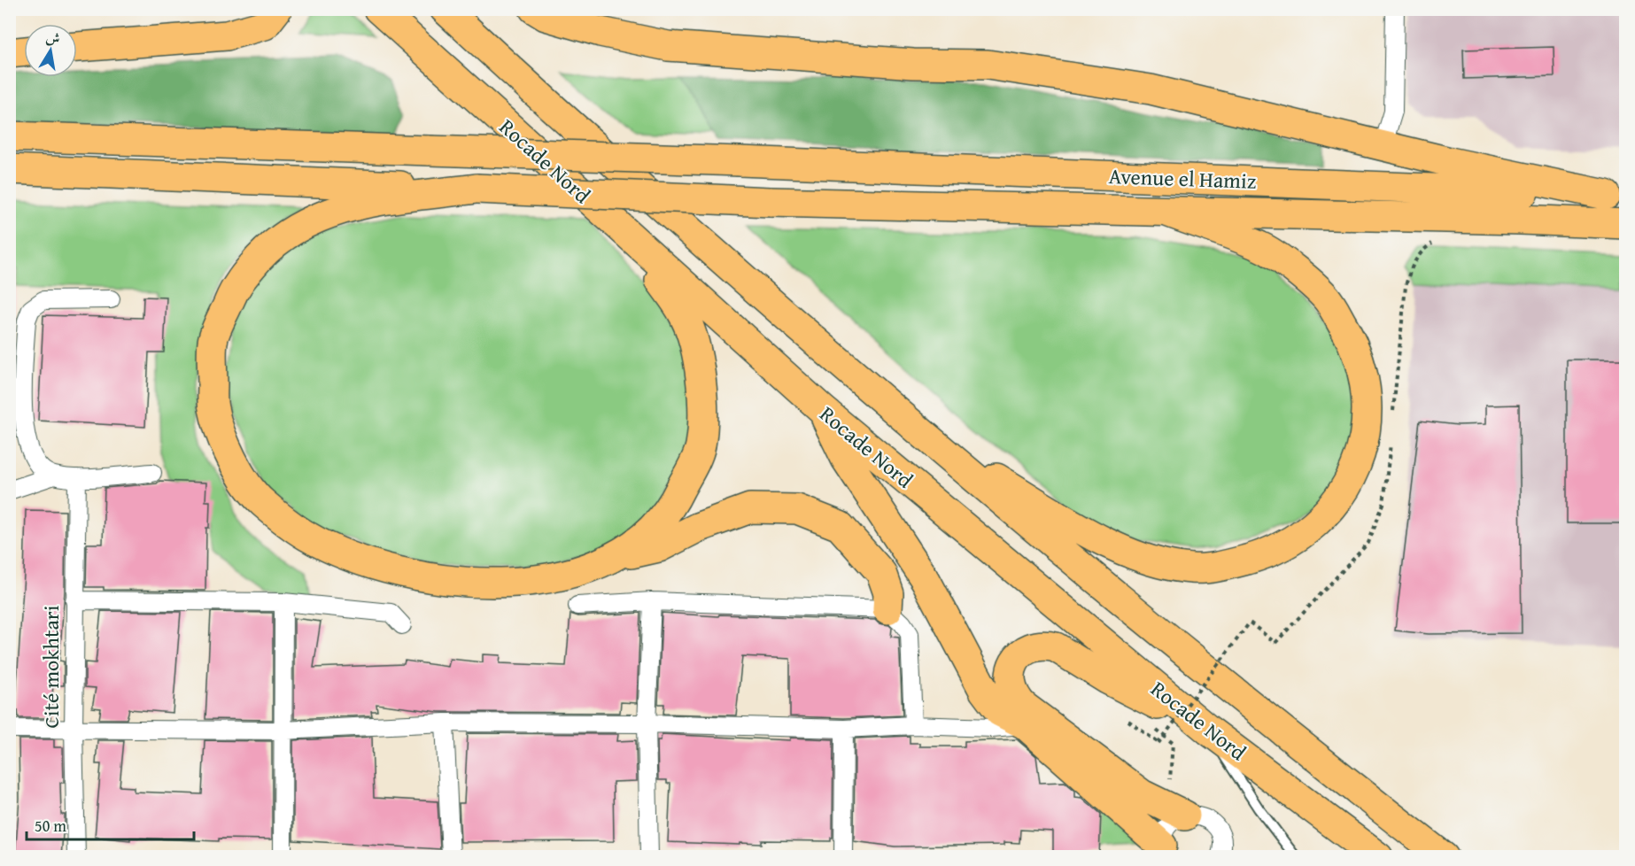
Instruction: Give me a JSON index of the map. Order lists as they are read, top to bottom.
{
  "streets": {
    "highway": ["Rocade Nord", "Avenue el Hamiz"],
    "street": ["Cité mokhtari"]
  },
  "scale_bar": "50 m",
  "north": "top"
}
